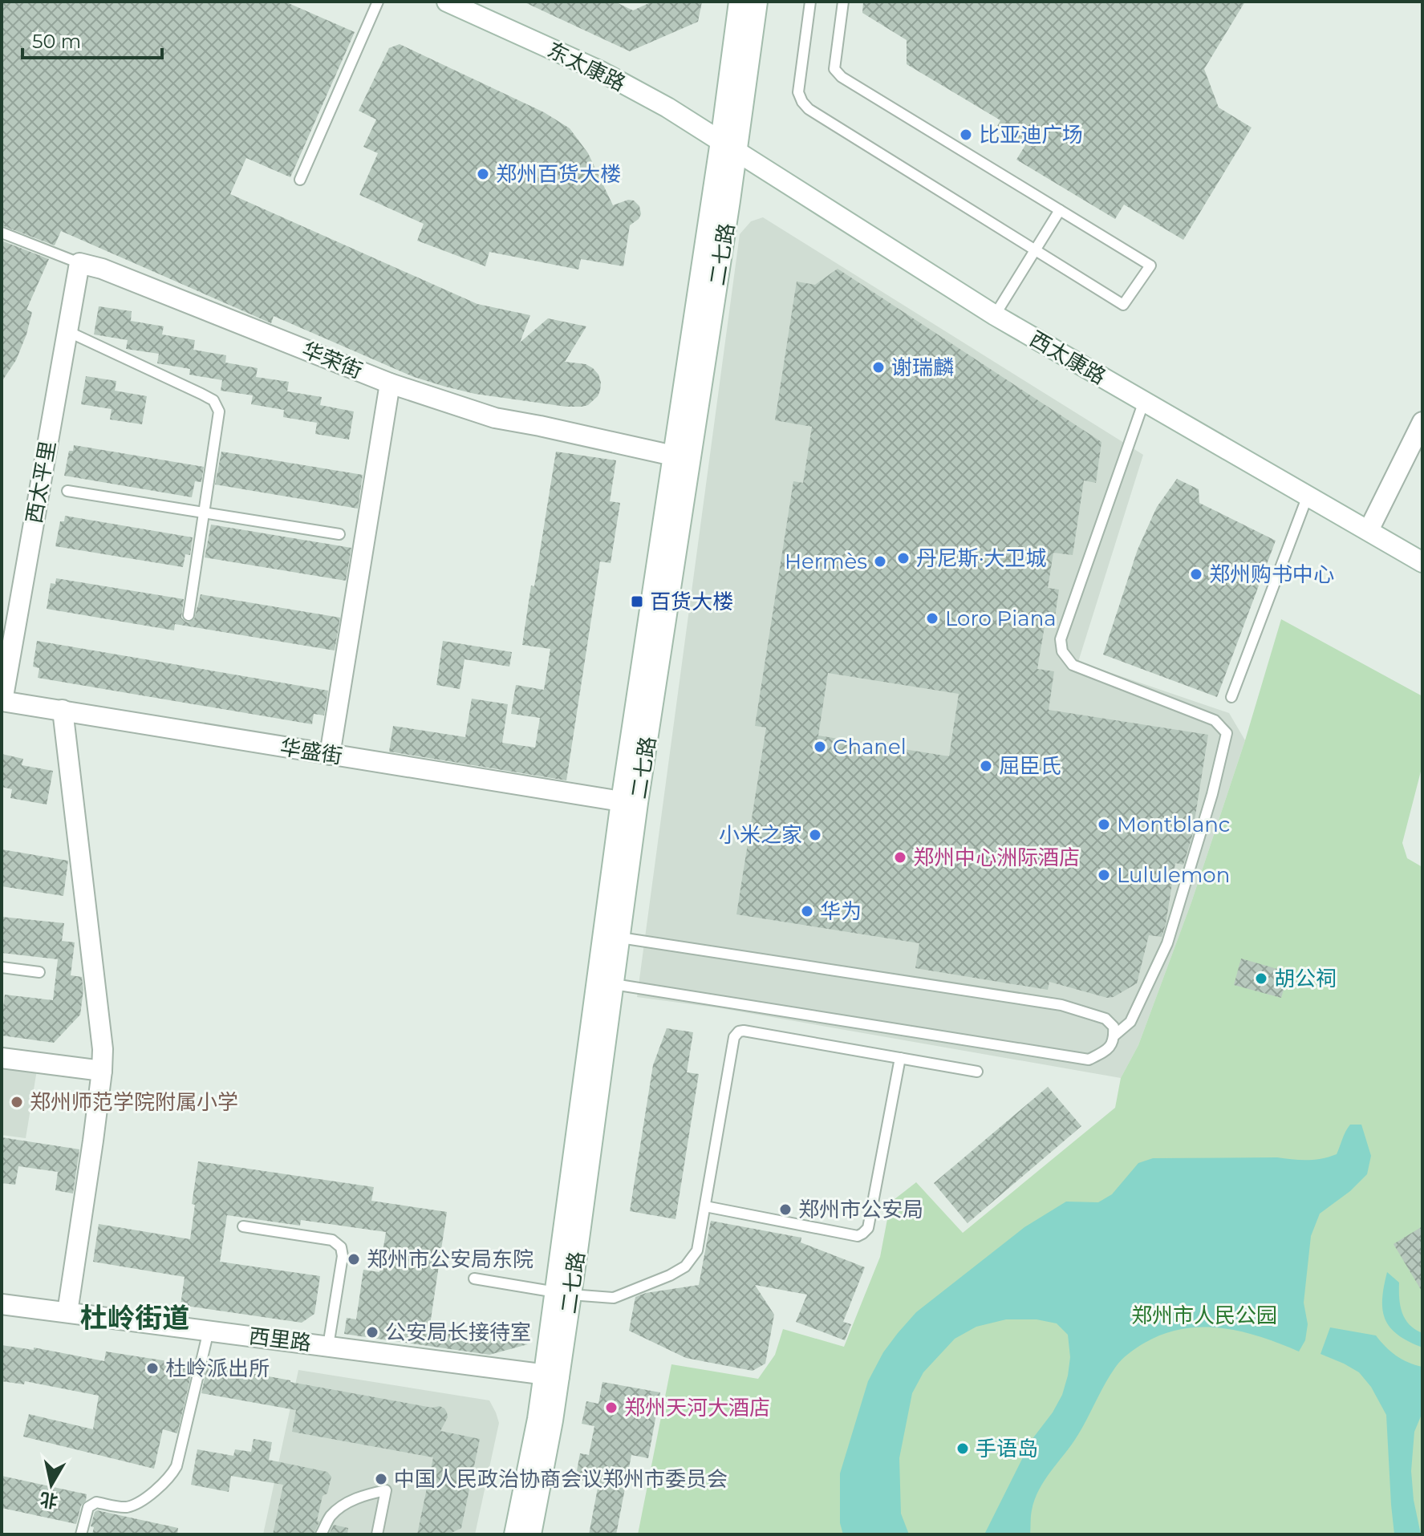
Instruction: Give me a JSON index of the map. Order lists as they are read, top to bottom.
{
  "streets": {
    "street": [
      "东太康路",
      "二七路",
      "西太康路",
      "华荣街",
      "西太平里",
      "华盛街",
      "西里路"
    ]
  },
  "crossings": [
    ["东太康路", "二七路"],
    ["东太康路", "西太康路"],
    ["二七路", "西太康路"],
    ["二七路", "华荣街"],
    ["二七路", "华盛街"],
    ["二七路", "西里路"],
    ["华荣街", "西太平里"],
    ["西太平里", "华盛街"]
  ],
  "districts": ["杜岭街道"],
  "parks": ["郑州市人民公园"],
  "places": {
    "other": [
      "比亚迪广场",
      "郑州百货大楼",
      "谢瑞麟",
      "丹尼斯·大卫城",
      "Hermès",
      "郑州购书中心",
      "Loro Piana",
      "Chanel",
      "屈臣氏",
      "Montblanc",
      "小米之家",
      "郑州中心洲际酒店",
      "Lululemon",
      "华为",
      "胡公祠",
      "郑州师范学院附属小学",
      "郑州市公安局",
      "郑州市公安局东院",
      "公安局长接待室",
      "杜岭派出所",
      "郑州天河大酒店",
      "手语岛",
      "中国人民政治协商会议郑州市委员会"
    ],
    "transit": ["百货大楼"]
  },
  "scale_bar": "50 m",
  "north": "bottom"
}
